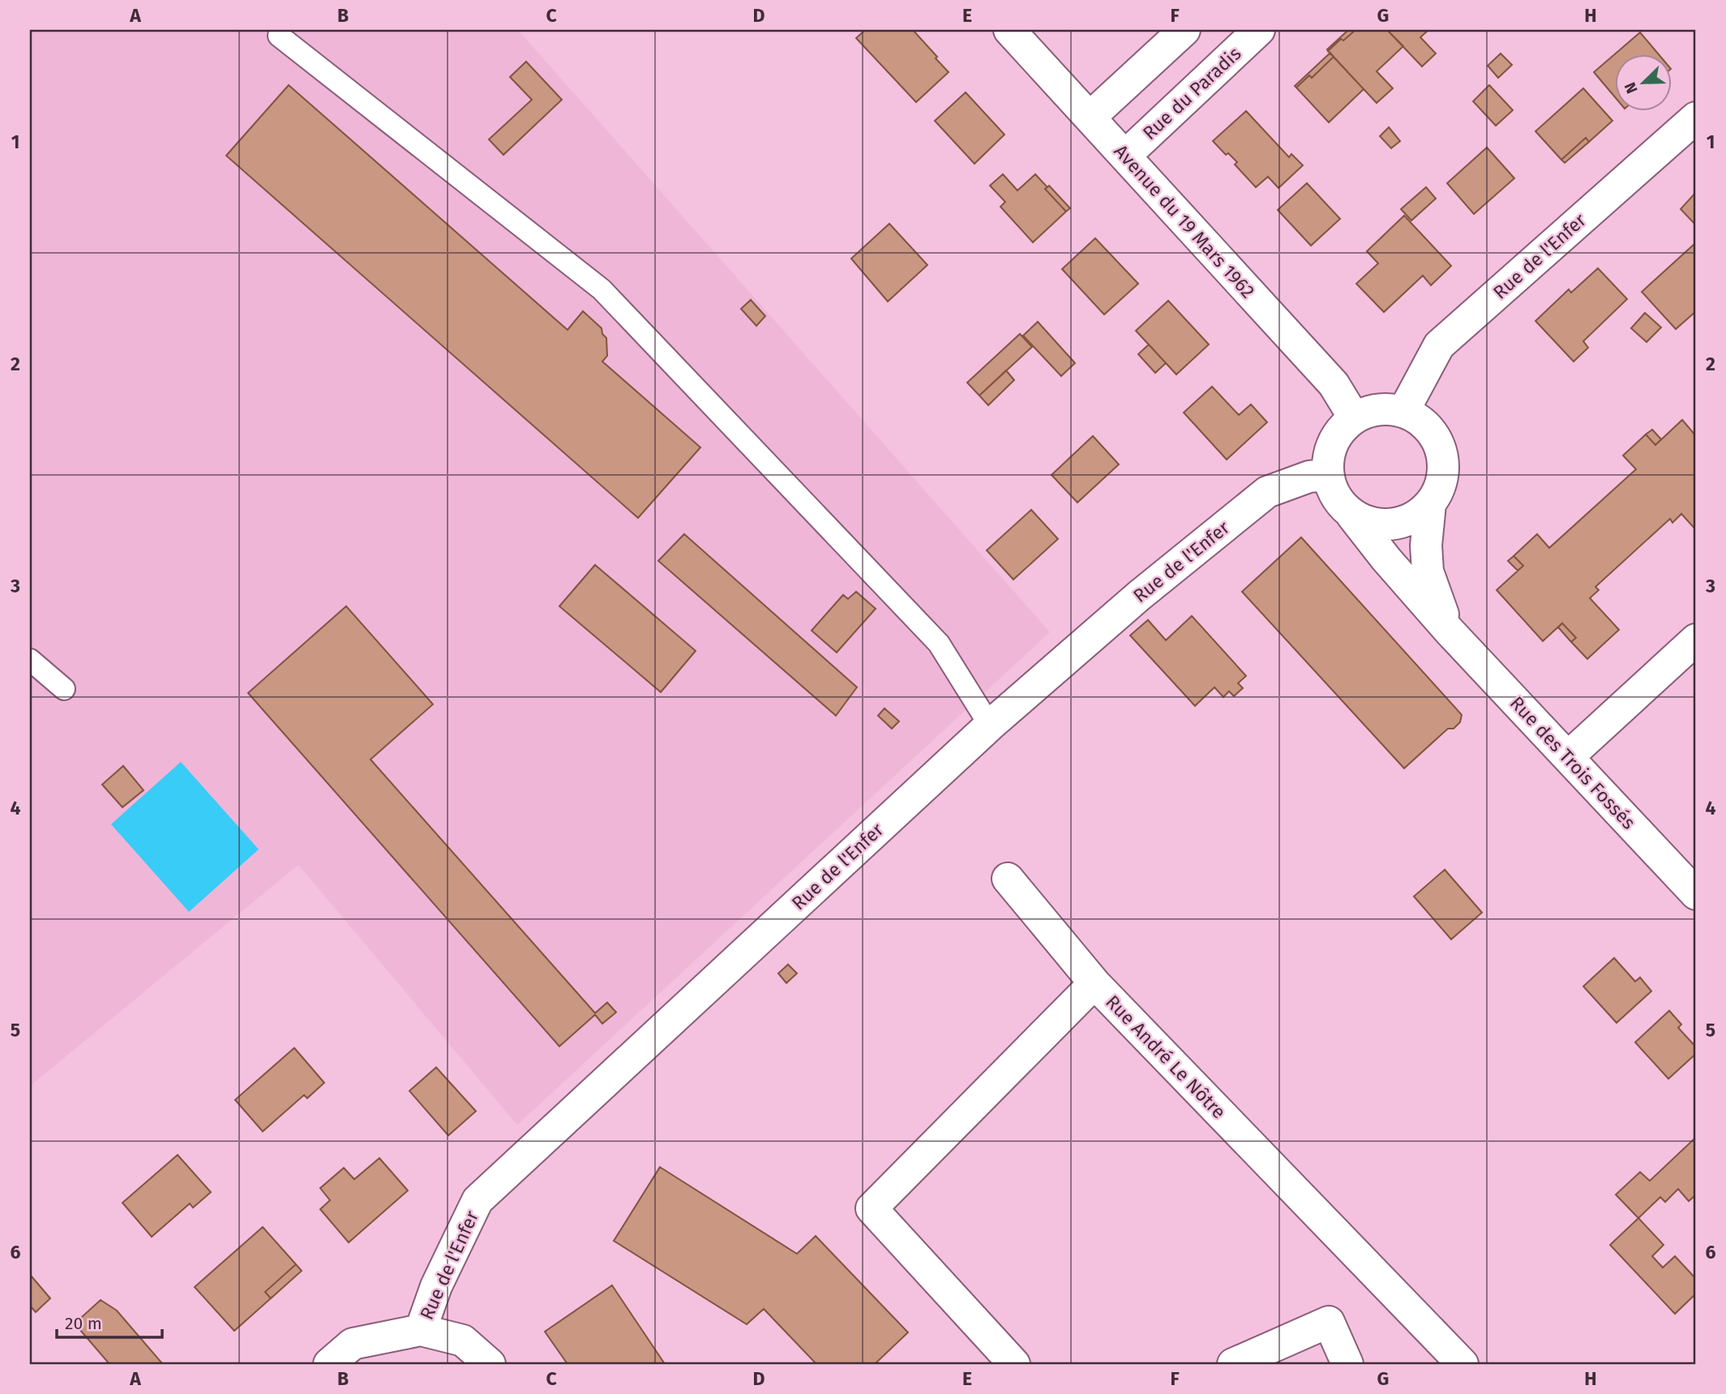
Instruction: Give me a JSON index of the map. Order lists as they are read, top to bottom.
{
  "streets": {
    "street": [
      "Rue du Paradis",
      "Avenue du 19 Mars 1962",
      "Rue de l'Enfer",
      "Rue des Trois Fossés",
      "Rue André Le Nôtre"
    ]
  },
  "crossings": [
    ["Rue du Paradis", "Avenue du 19 Mars 1962"],
    ["Avenue du 19 Mars 1962", "Rue de l'Enfer"],
    ["Avenue du 19 Mars 1962", "Rue des Trois Fossés"],
    ["Rue de l'Enfer", "Rue des Trois Fossés"]
  ],
  "scale_bar": "20 m",
  "north": "bottom left",
  "grid": {
    "columns": [
      "A",
      "B",
      "C",
      "D",
      "E",
      "F",
      "G",
      "H"
    ],
    "rows": [
      "1",
      "2",
      "3",
      "4",
      "5",
      "6"
    ]
  }
}
